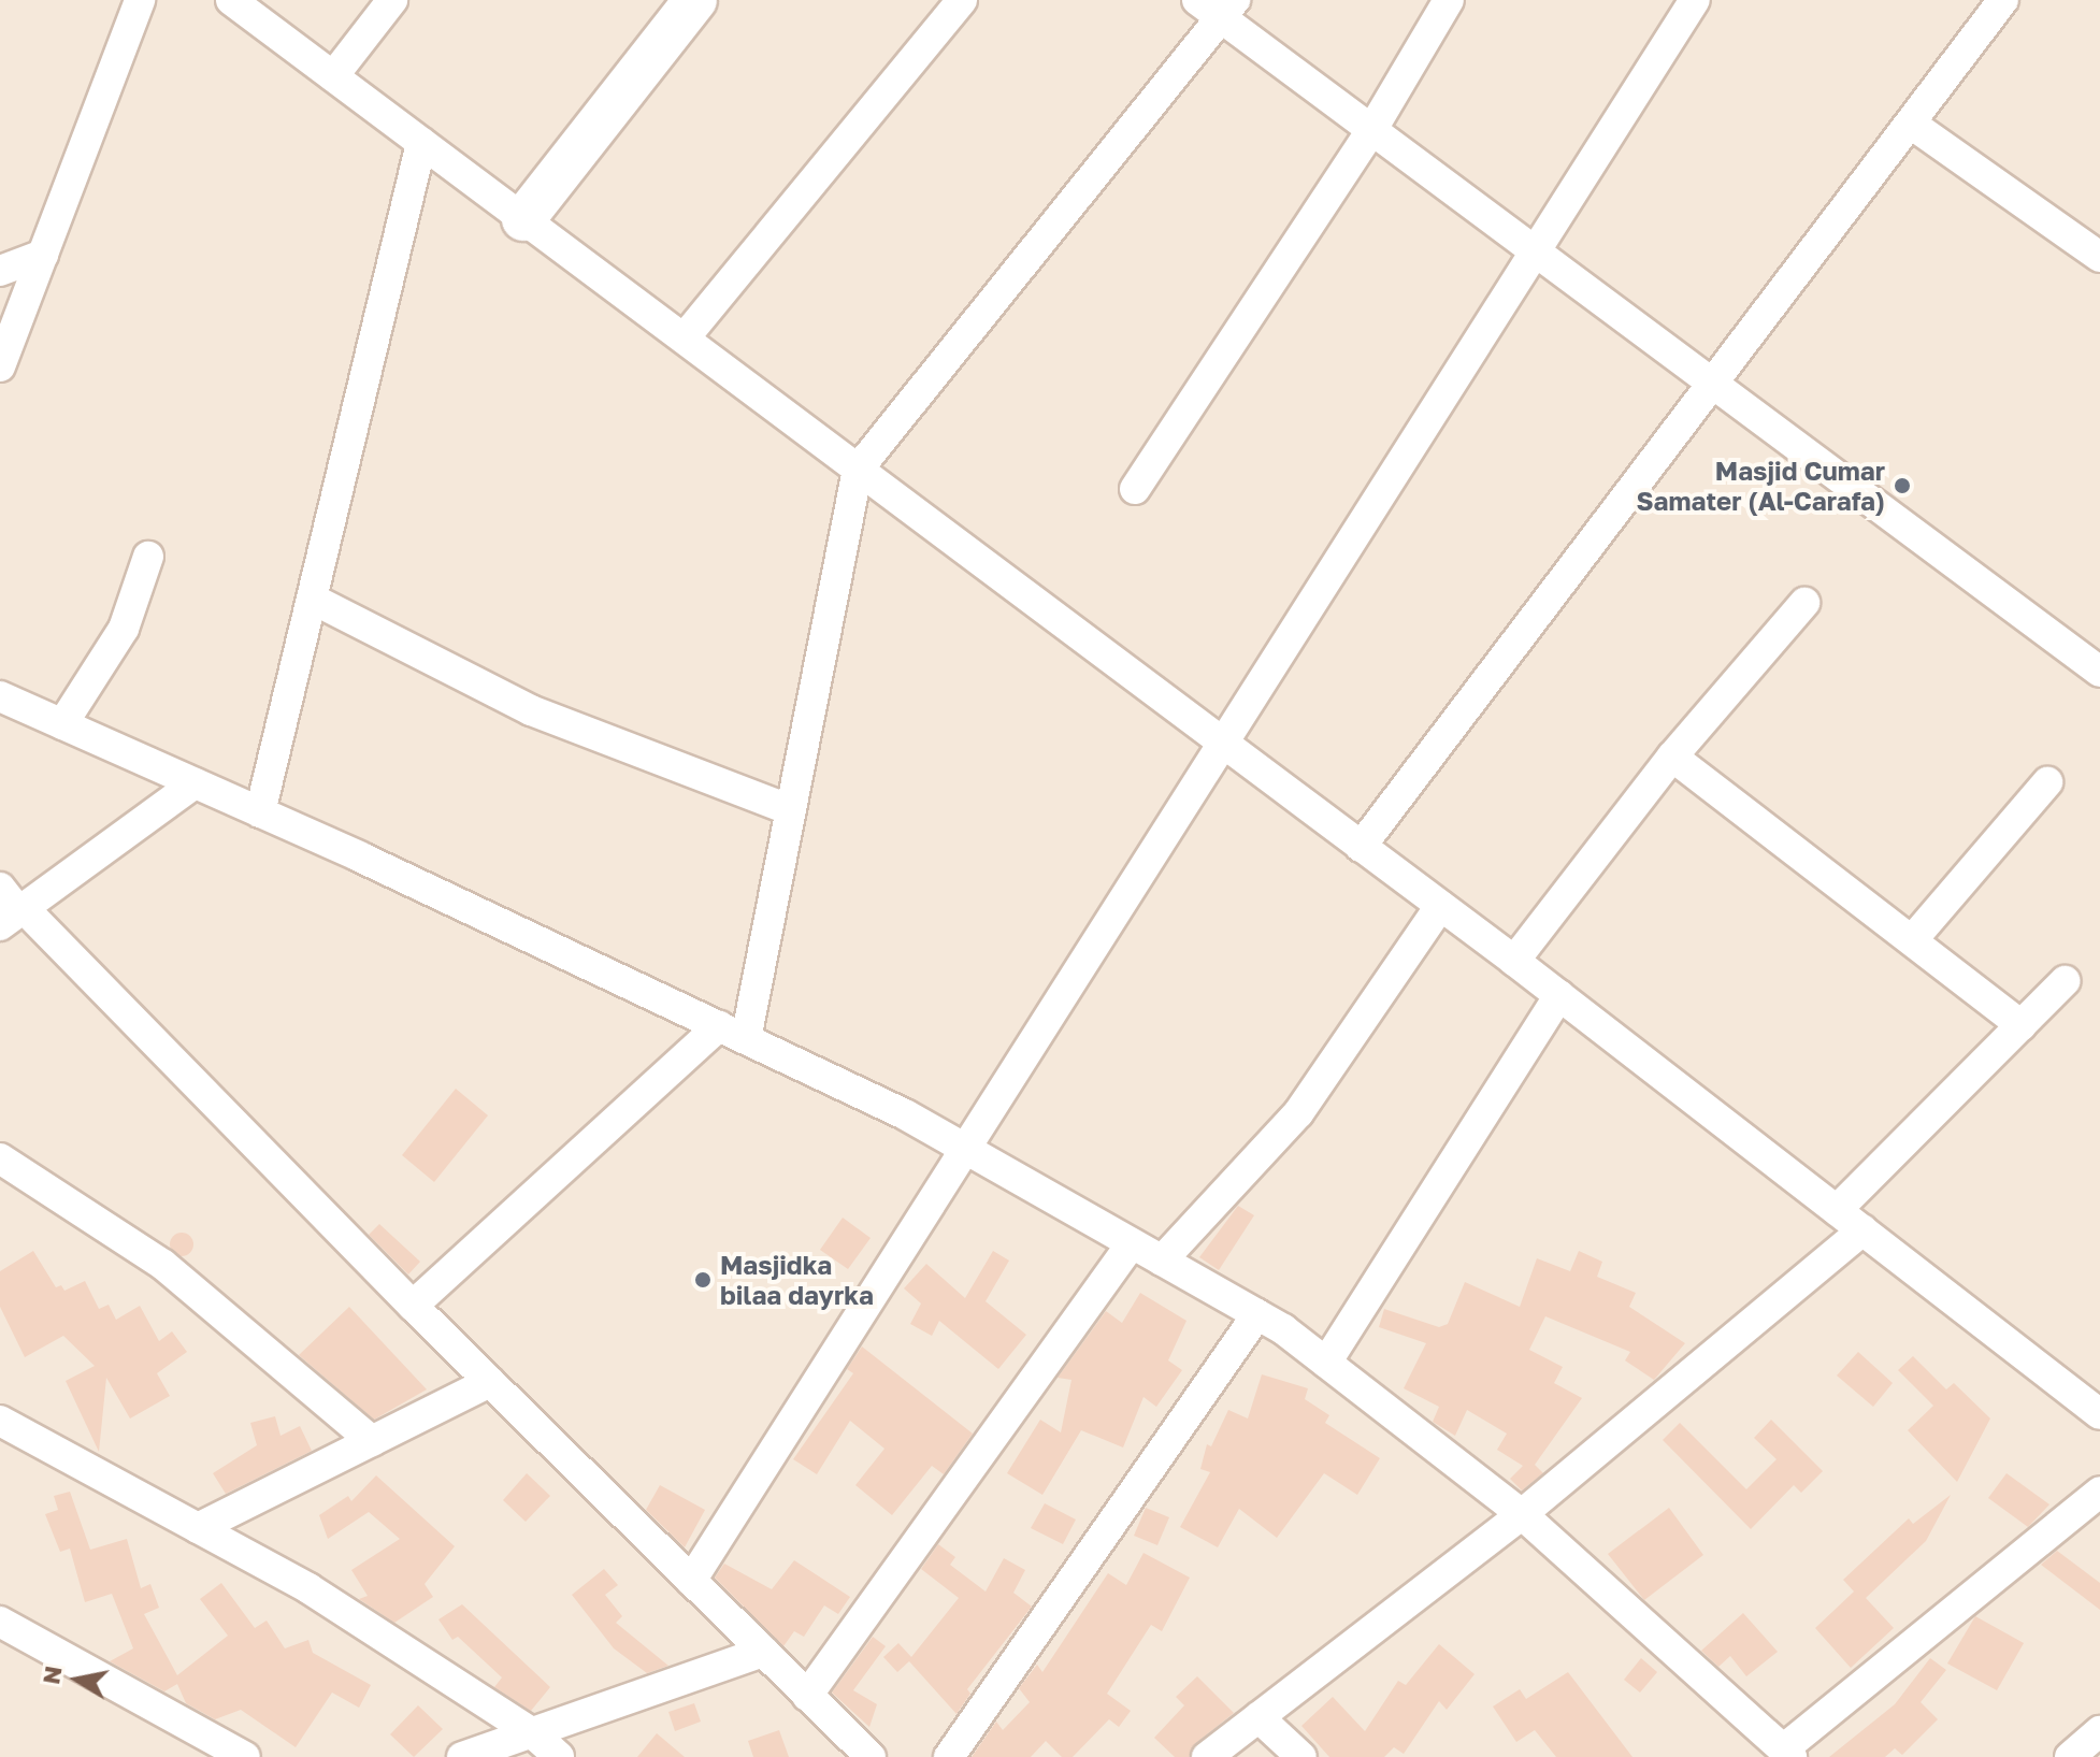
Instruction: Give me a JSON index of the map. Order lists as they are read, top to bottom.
{
  "places": ["Masjid Cumar Samater (Al-Carafa)", "Masjidka bilaa dayrka"],
  "north": "left"
}
